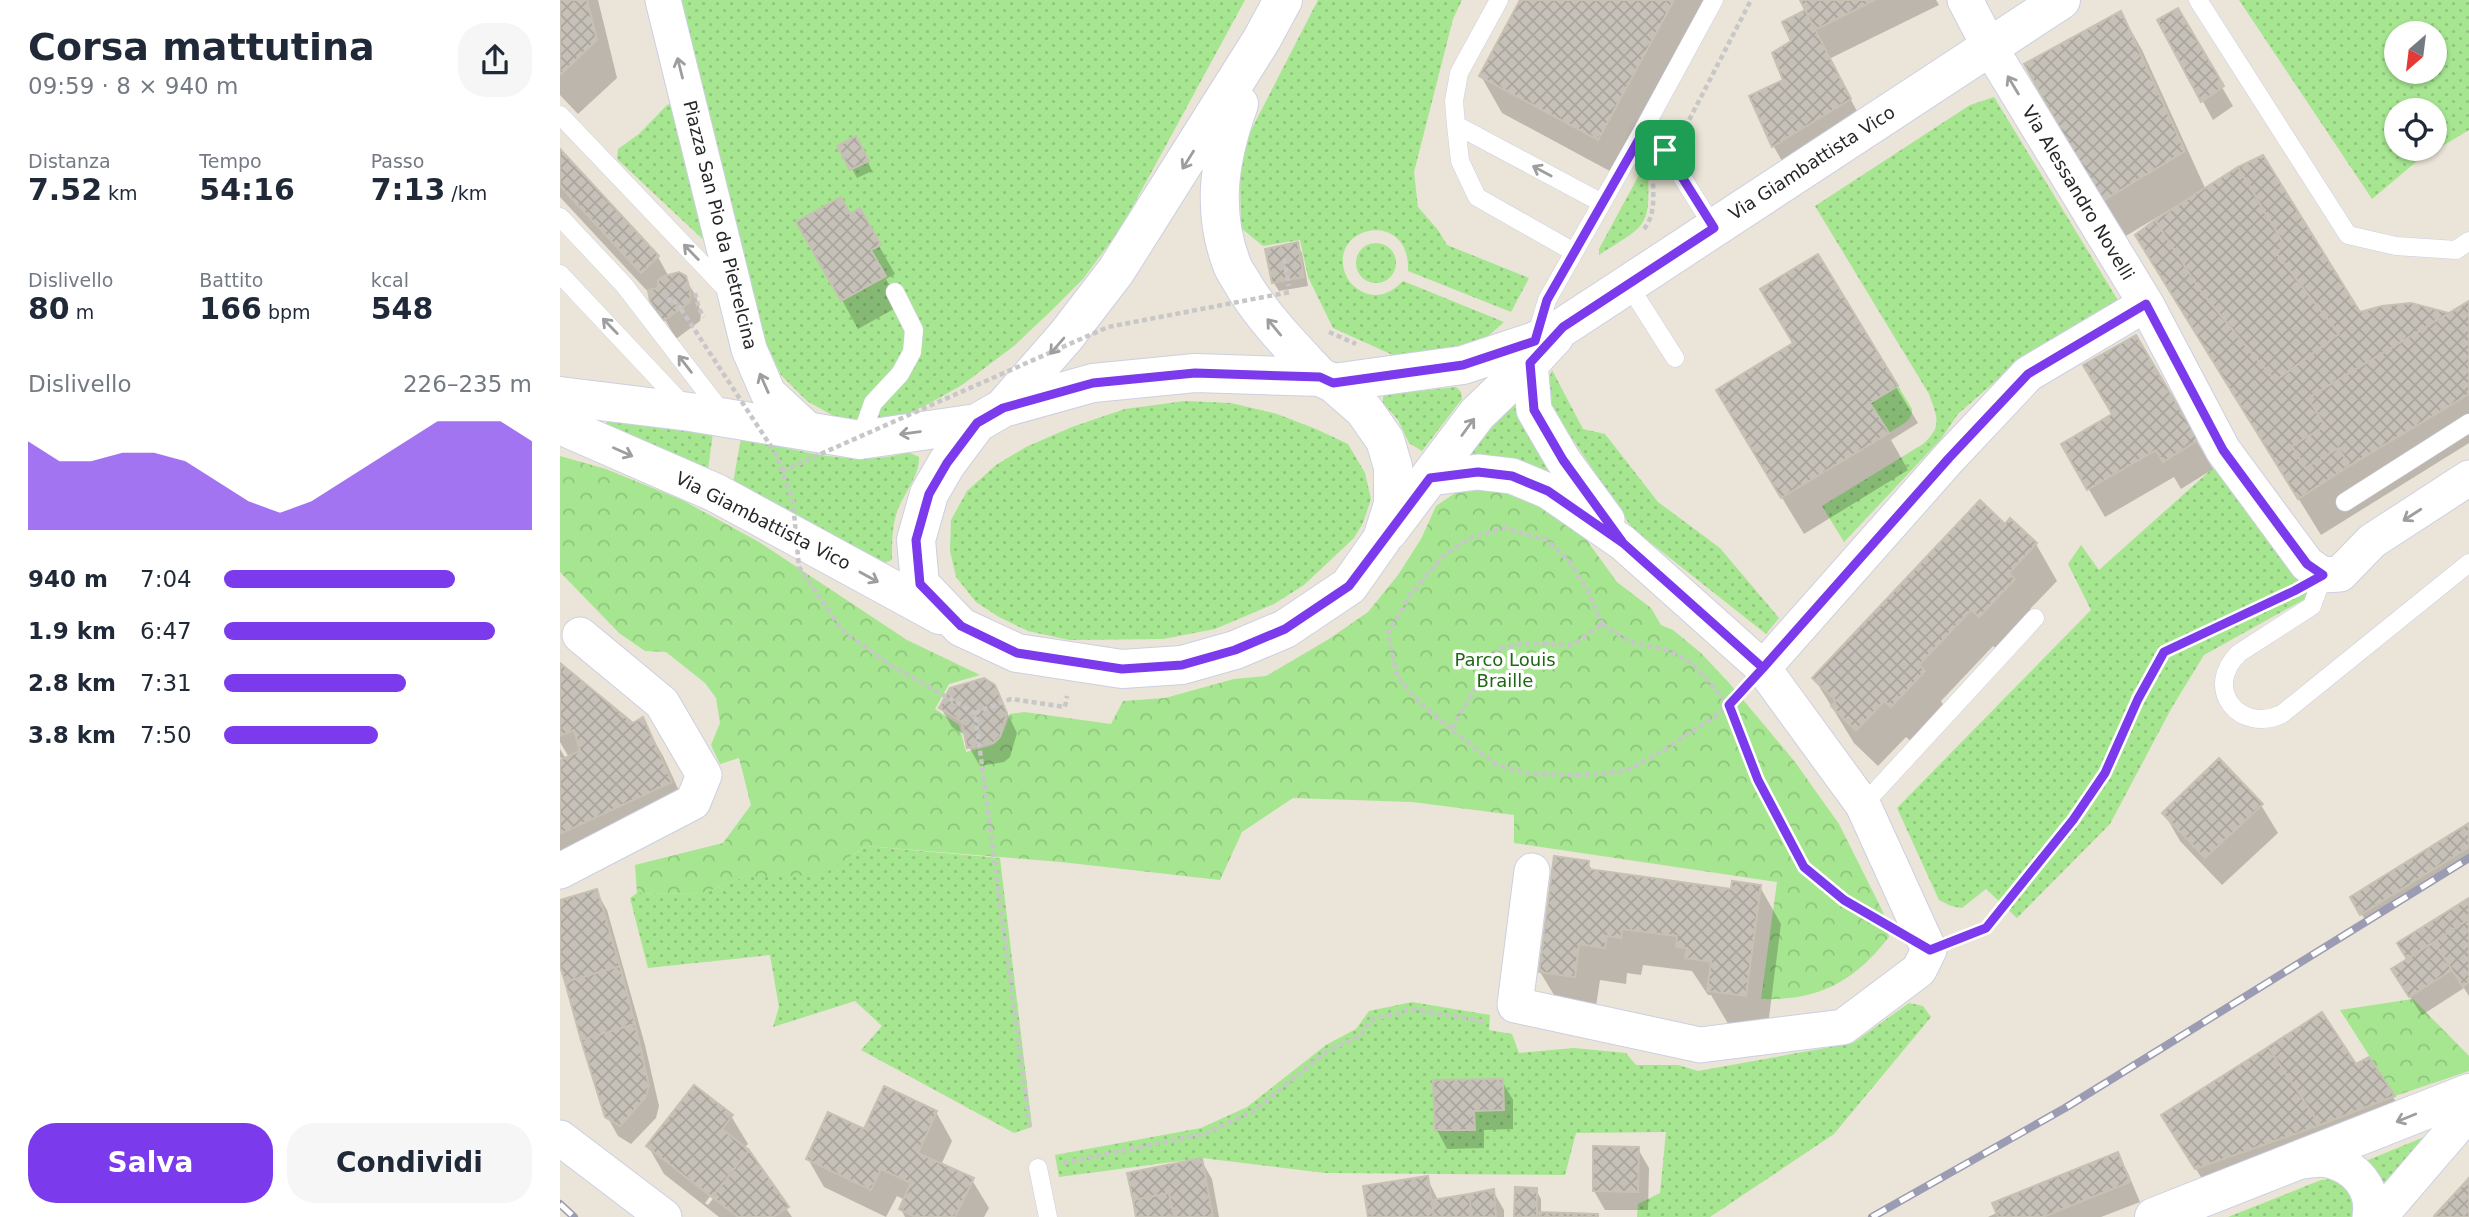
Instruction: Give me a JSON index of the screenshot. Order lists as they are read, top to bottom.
{
  "streets": {
    "street": ["Via Giambattista Vico", "Via Alessandro Novelli", "Piazza San Pio da Pietrelcina"]
  },
  "crossings": [
    ["Via Giambattista Vico", "Via Alessandro Novelli"]
  ],
  "one_way": ["Via Alessandro Novelli", "Piazza San Pio da Pietrelcina"],
  "parks": ["Parco Louis Braille"],
  "north": "bottom left",
  "page": {
    "heading": ["Corsa mattutina", "09:59 · 8 × 940 m"],
    "stats": [
      ["Distanza", "7.52 km"],
      ["Tempo", "54:16"],
      ["Passo", "7:13 /km"],
      ["Dislivello", "80 m"],
      ["Battito", "166 bpm"],
      ["kcal", "548"]
    ],
    "chart": ["Dislivello", "226–235 m"],
    "list": [
      {
        "name": "940 m",
        "note": "7:04"
      },
      {
        "name": "1.9 km",
        "note": "6:47"
      },
      {
        "name": "2.8 km",
        "note": "7:31"
      },
      {
        "name": "3.8 km",
        "note": "7:50"
      }
    ],
    "buttons": ["Salva", "Condividi"]
  }
}
